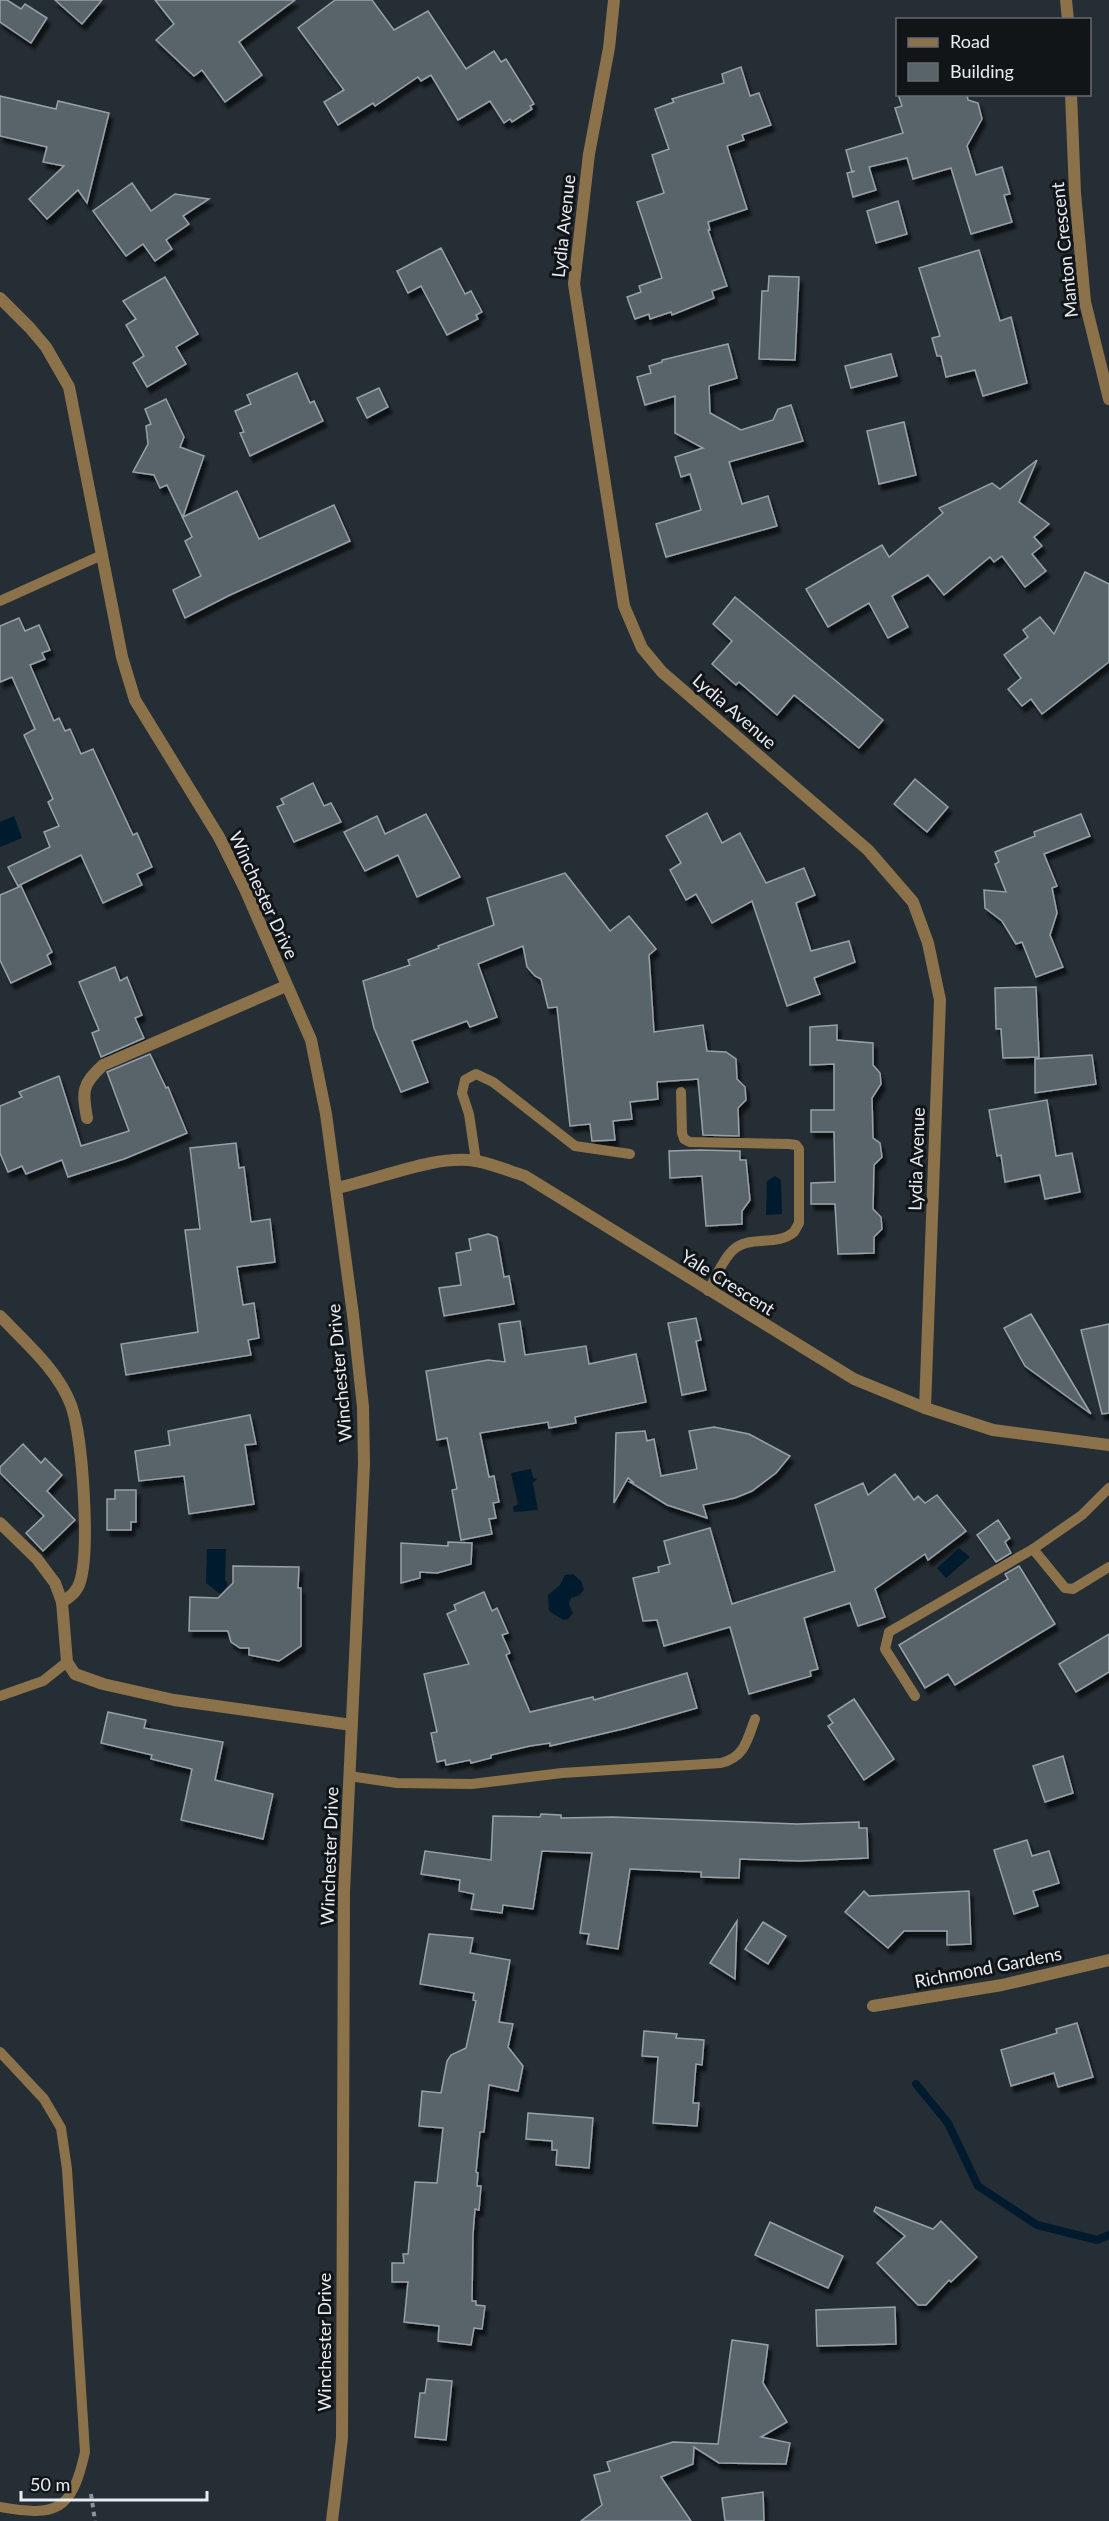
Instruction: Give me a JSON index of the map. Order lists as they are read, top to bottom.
{
  "streets": {
    "street": [
      "Lydia Avenue",
      "Manton Crescent",
      "Winchester Drive",
      "Yale Crescent",
      "Richmond Gardens"
    ]
  },
  "crossings": [
    ["Lydia Avenue", "Yale Crescent"],
    ["Winchester Drive", "Yale Crescent"]
  ],
  "legend": ["Road", "Building"],
  "scale_bar": "50 m"
}
